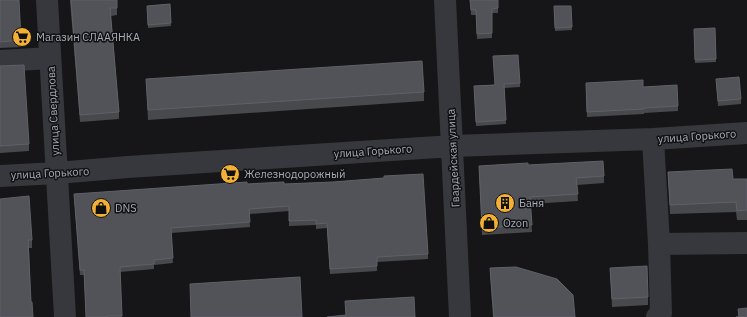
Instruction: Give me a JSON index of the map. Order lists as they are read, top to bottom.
{
  "streets": {
    "street": ["улица Свердлова", "улица Горького", "Гвардейская улица"]
  },
  "crossings": [
    ["улица Свердлова", "улица Горького"],
    ["улица Горького", "Гвардейская улица"]
  ],
  "places": {
    "supermarket": ["Магазин СЛААЯНКА", "Железнодорожный"],
    "building": ["Баня"],
    "shop": ["DNS", "Ozon"]
  }
}
